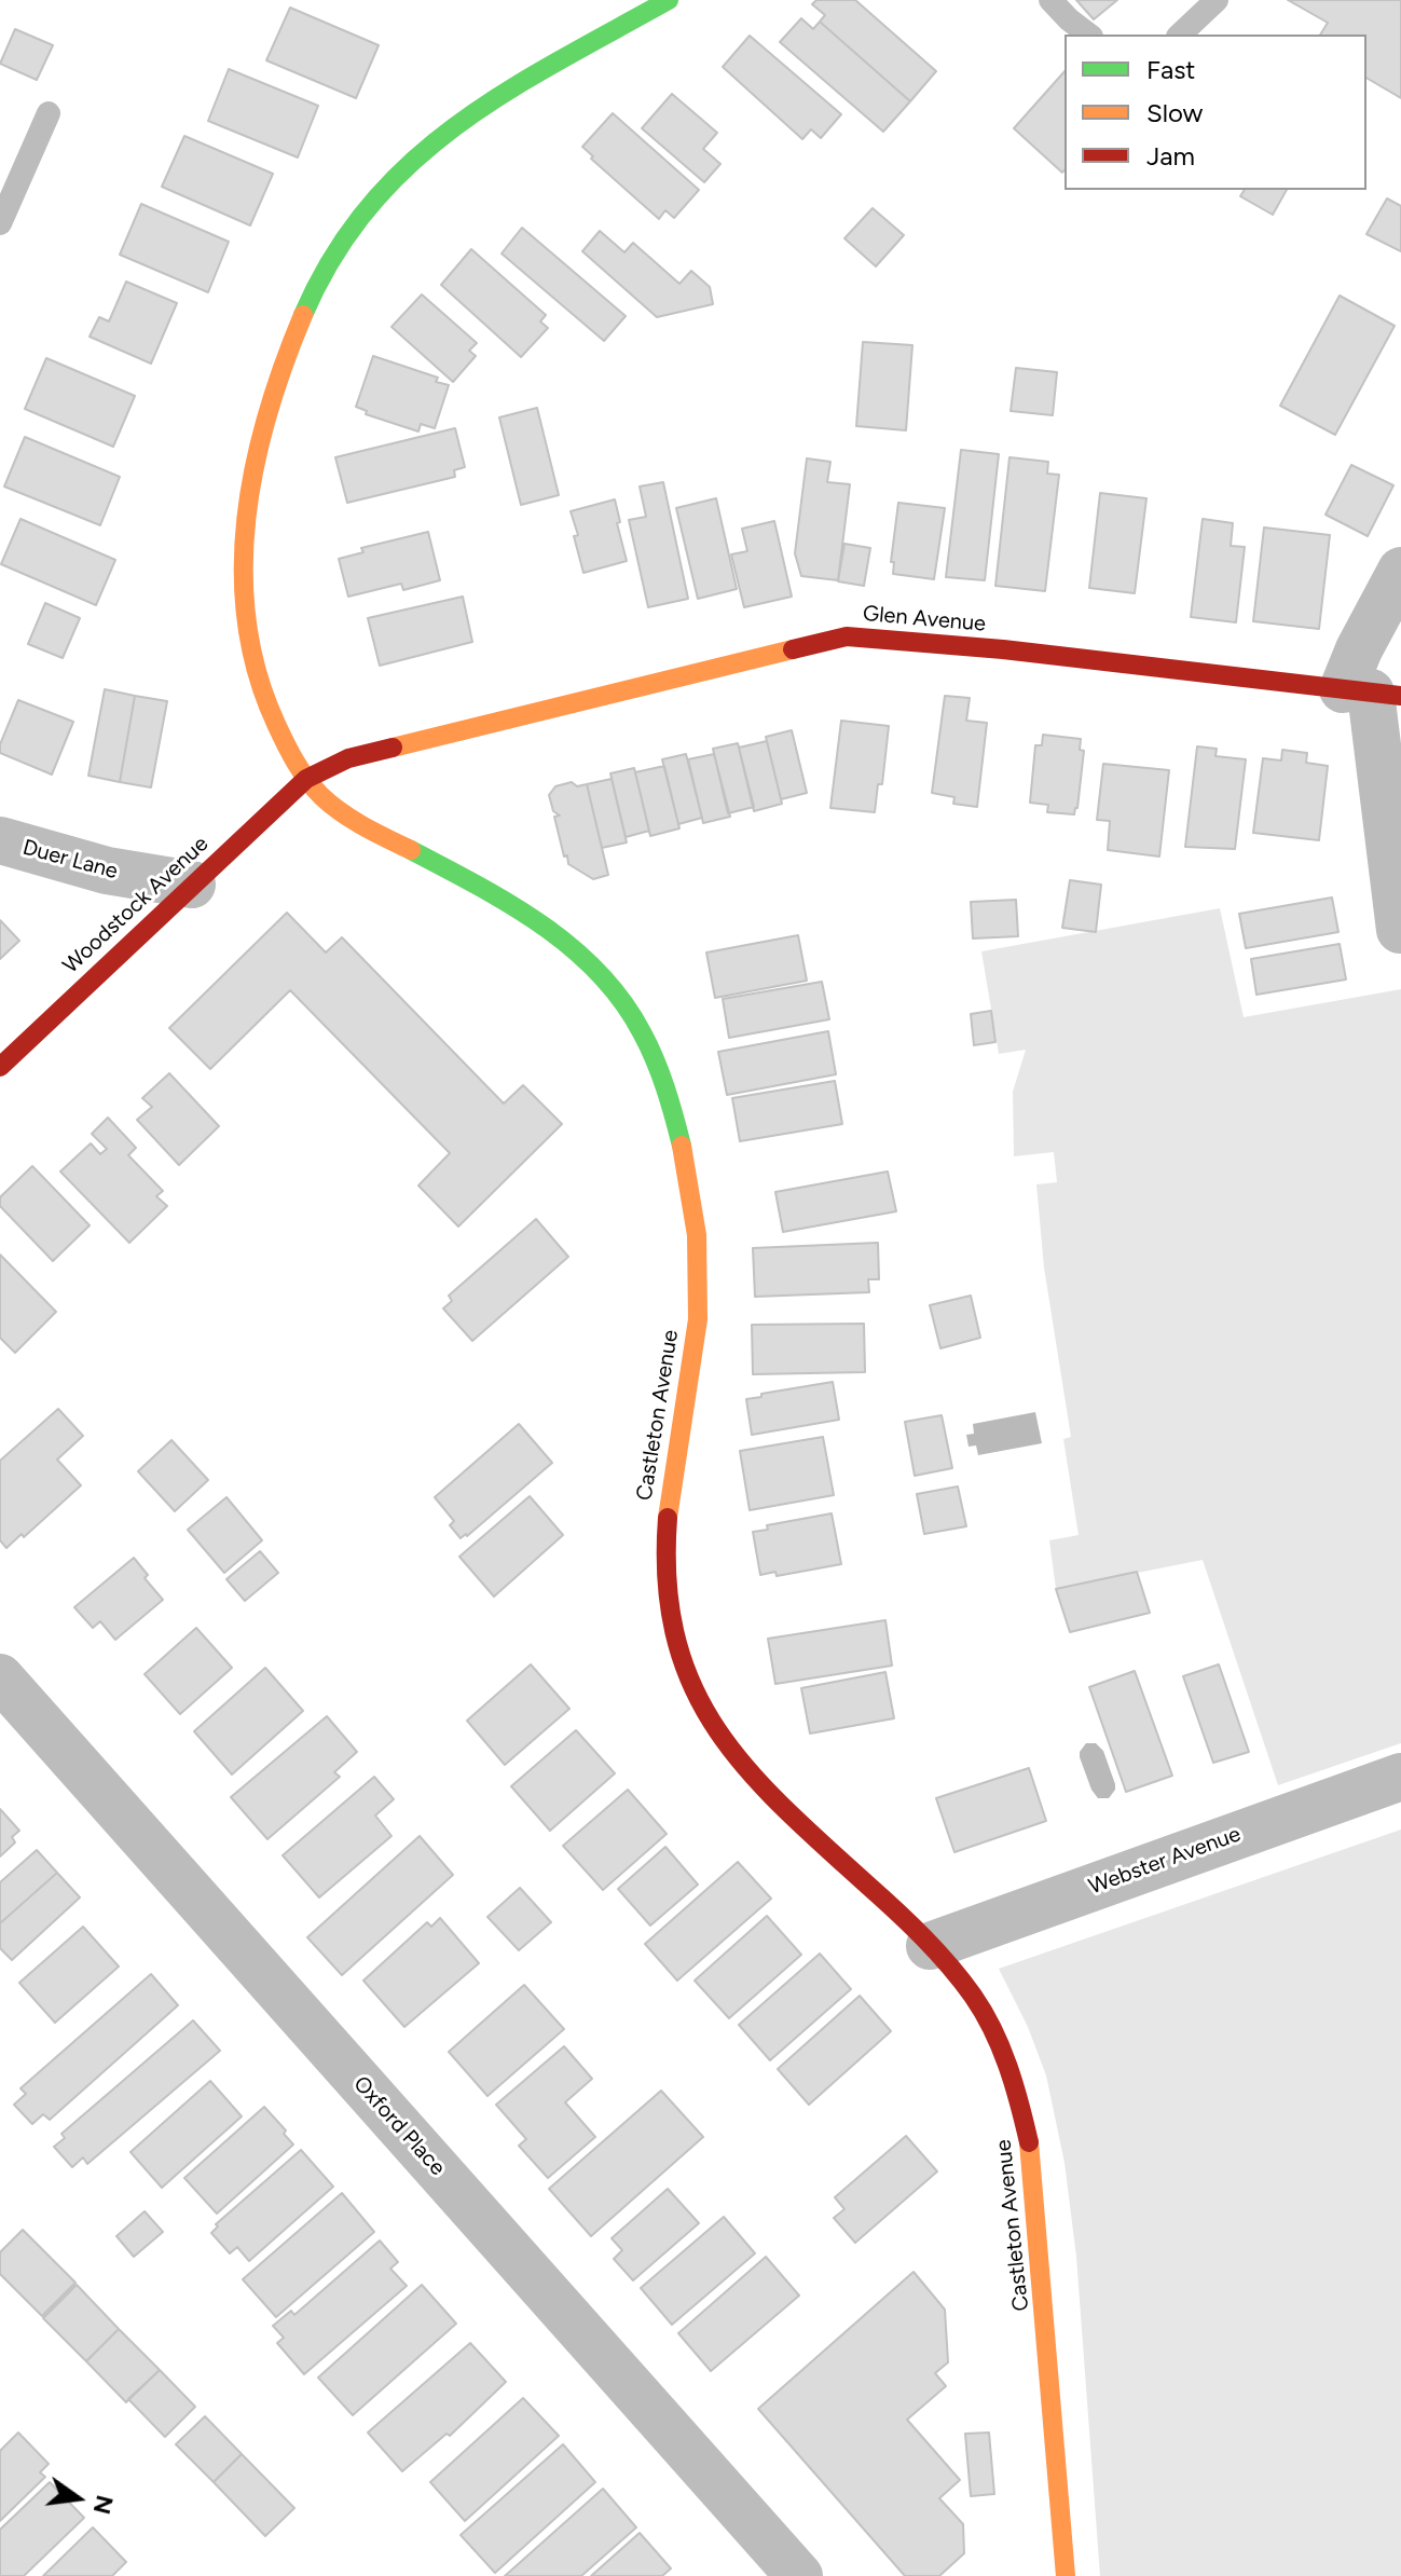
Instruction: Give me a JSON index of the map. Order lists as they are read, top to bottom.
{
  "streets": {
    "street": [
      "Glen Avenue",
      "Duer Lane",
      "Woodstock Avenue",
      "Castleton Avenue",
      "Webster Avenue",
      "Oxford Place"
    ]
  },
  "crossings": [
    ["Glen Avenue", "Woodstock Avenue"],
    ["Glen Avenue", "Castleton Avenue"],
    ["Duer Lane", "Woodstock Avenue"],
    ["Woodstock Avenue", "Castleton Avenue"],
    ["Castleton Avenue", "Webster Avenue"]
  ],
  "legend": ["Fast", "Slow", "Jam"],
  "north": "right"
}
